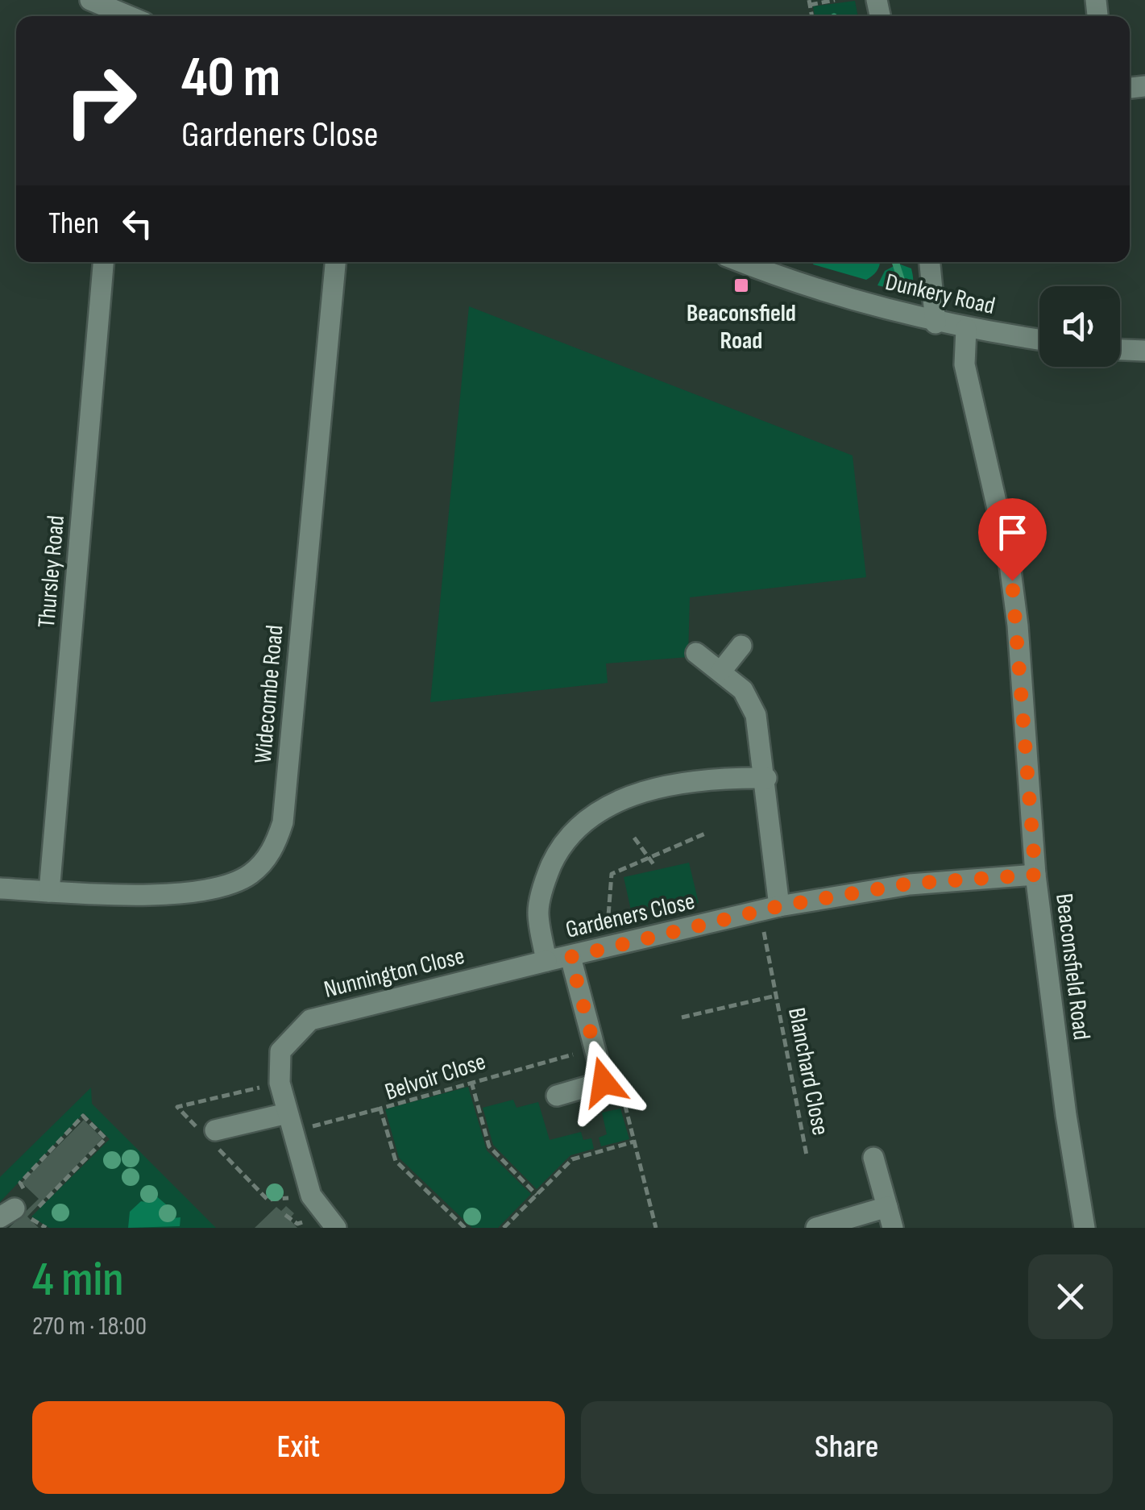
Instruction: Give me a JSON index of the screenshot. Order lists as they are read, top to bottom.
{
  "streets": {
    "street": [
      "Dunkery Road",
      "Thursley Road",
      "Widecombe Road",
      "Gardeners Close",
      "Beaconsfield Road",
      "Nunnington Close"
    ],
    "path": ["Blanchard Close", "Belvoir Close"]
  },
  "crossings": [
    ["Dunkery Road", "Beaconsfield Road"],
    ["Thursley Road", "Widecombe Road"],
    ["Gardeners Close", "Beaconsfield Road"],
    ["Gardeners Close", "Nunnington Close"],
    ["Gardeners Close", "Blanchard Close"]
  ],
  "places": {
    "transit": ["Beaconsfield Road"]
  },
  "page": {
    "turn": ["40 m", "Gardeners Close"],
    "then": "Then",
    "heading": ["4 min", "270 m · 18:00"],
    "buttons": ["Exit", "Share"]
  }
}
